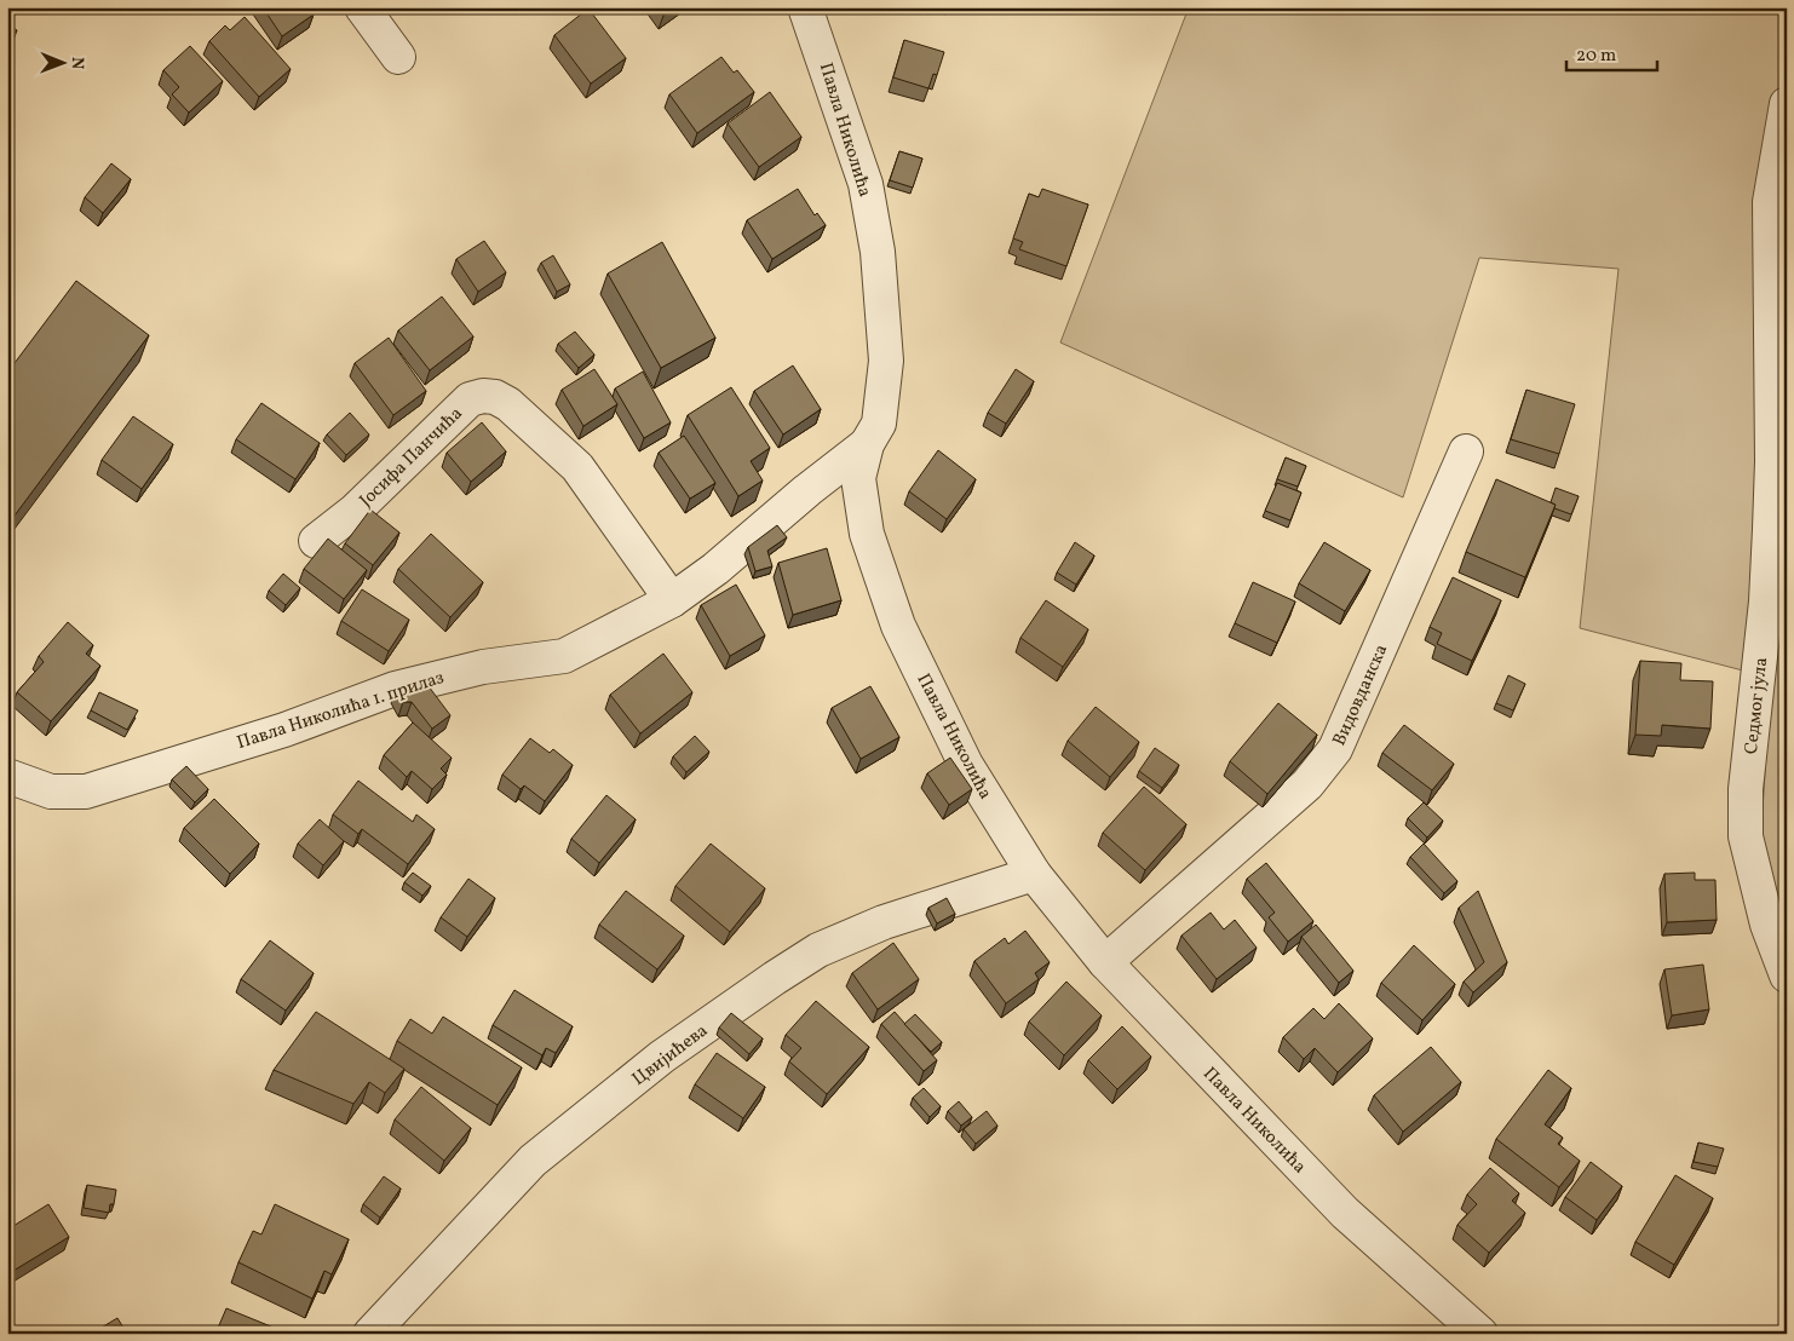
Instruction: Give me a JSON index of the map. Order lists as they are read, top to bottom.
{
  "streets": {
    "street": [
      "Павла Николића",
      "Јосифа Панчића",
      "Видовданска",
      "Седмог јула",
      "Павла Николића 1. прилаз",
      "Цвијићева"
    ]
  },
  "crossings": [
    ["Павла Николића", "Видовданска"],
    ["Павла Николића", "Павла Николића 1. прилаз"],
    ["Павла Николића", "Цвијићева"],
    ["Јосифа Панчића", "Павла Николића 1. прилаз"]
  ],
  "scale_bar": "20 m",
  "north": "right"
}
